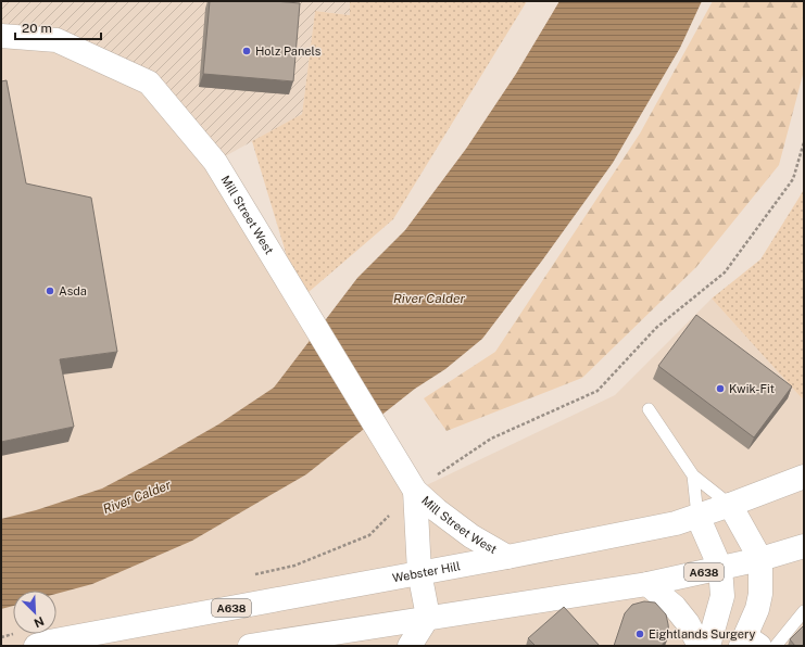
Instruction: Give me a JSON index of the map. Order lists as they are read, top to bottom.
{
  "streets": {
    "main road": ["Mill Street West", "Webster Hill", "A638"]
  },
  "crossings": [
    ["Mill Street West", "Webster Hill"],
    ["Mill Street West", "A638"],
    ["Webster Hill", "A638"]
  ],
  "water": ["River Calder"],
  "places": [
    "Holz Panels",
    "Asda",
    "Kwik-Fit",
    "Eightlands Surgery"
  ],
  "scale_bar": "20 m",
  "north": "bottom right"
}
